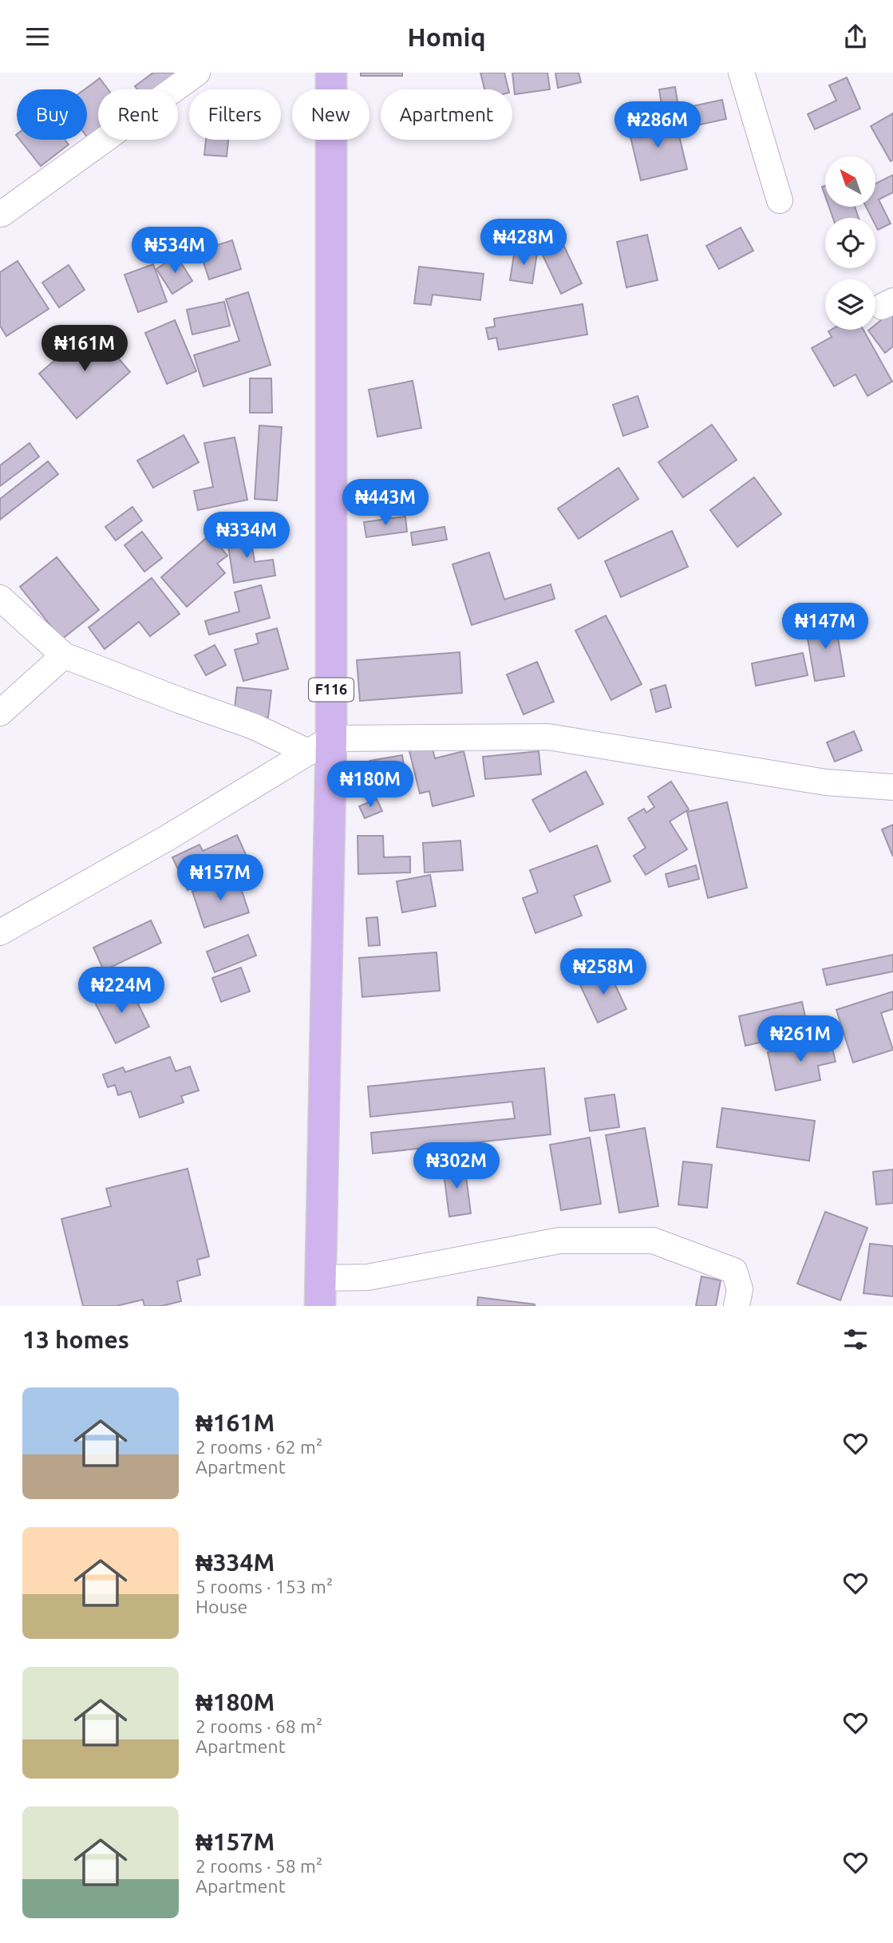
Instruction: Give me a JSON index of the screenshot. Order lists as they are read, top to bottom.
{
  "streets": {
    "main road": ["F116"]
  },
  "north": "top left",
  "page": {
    "header": "Homiq",
    "chip": [
      "Buy",
      "Rent",
      "Filters",
      "New",
      "Apartment"
    ],
    "price": [
      "₦286M",
      "₦428M",
      "₦534M",
      "₦161M",
      "₦443M",
      "₦334M",
      "₦147M",
      "₦180M",
      "₦157M",
      "₦258M",
      "₦224M",
      "₦261M",
      "₦302M"
    ],
    "heading": "13 homes",
    "list": [
      {
        "name": "₦161M",
        "note": "2 rooms · 62 m² · Apartment"
      },
      {
        "name": "₦334M",
        "note": "5 rooms · 153 m² · House"
      },
      {
        "name": "₦180M",
        "note": "2 rooms · 68 m² · Apartment"
      },
      {
        "name": "₦157M",
        "note": "2 rooms · 58 m² · Apartment"
      }
    ]
  }
}
